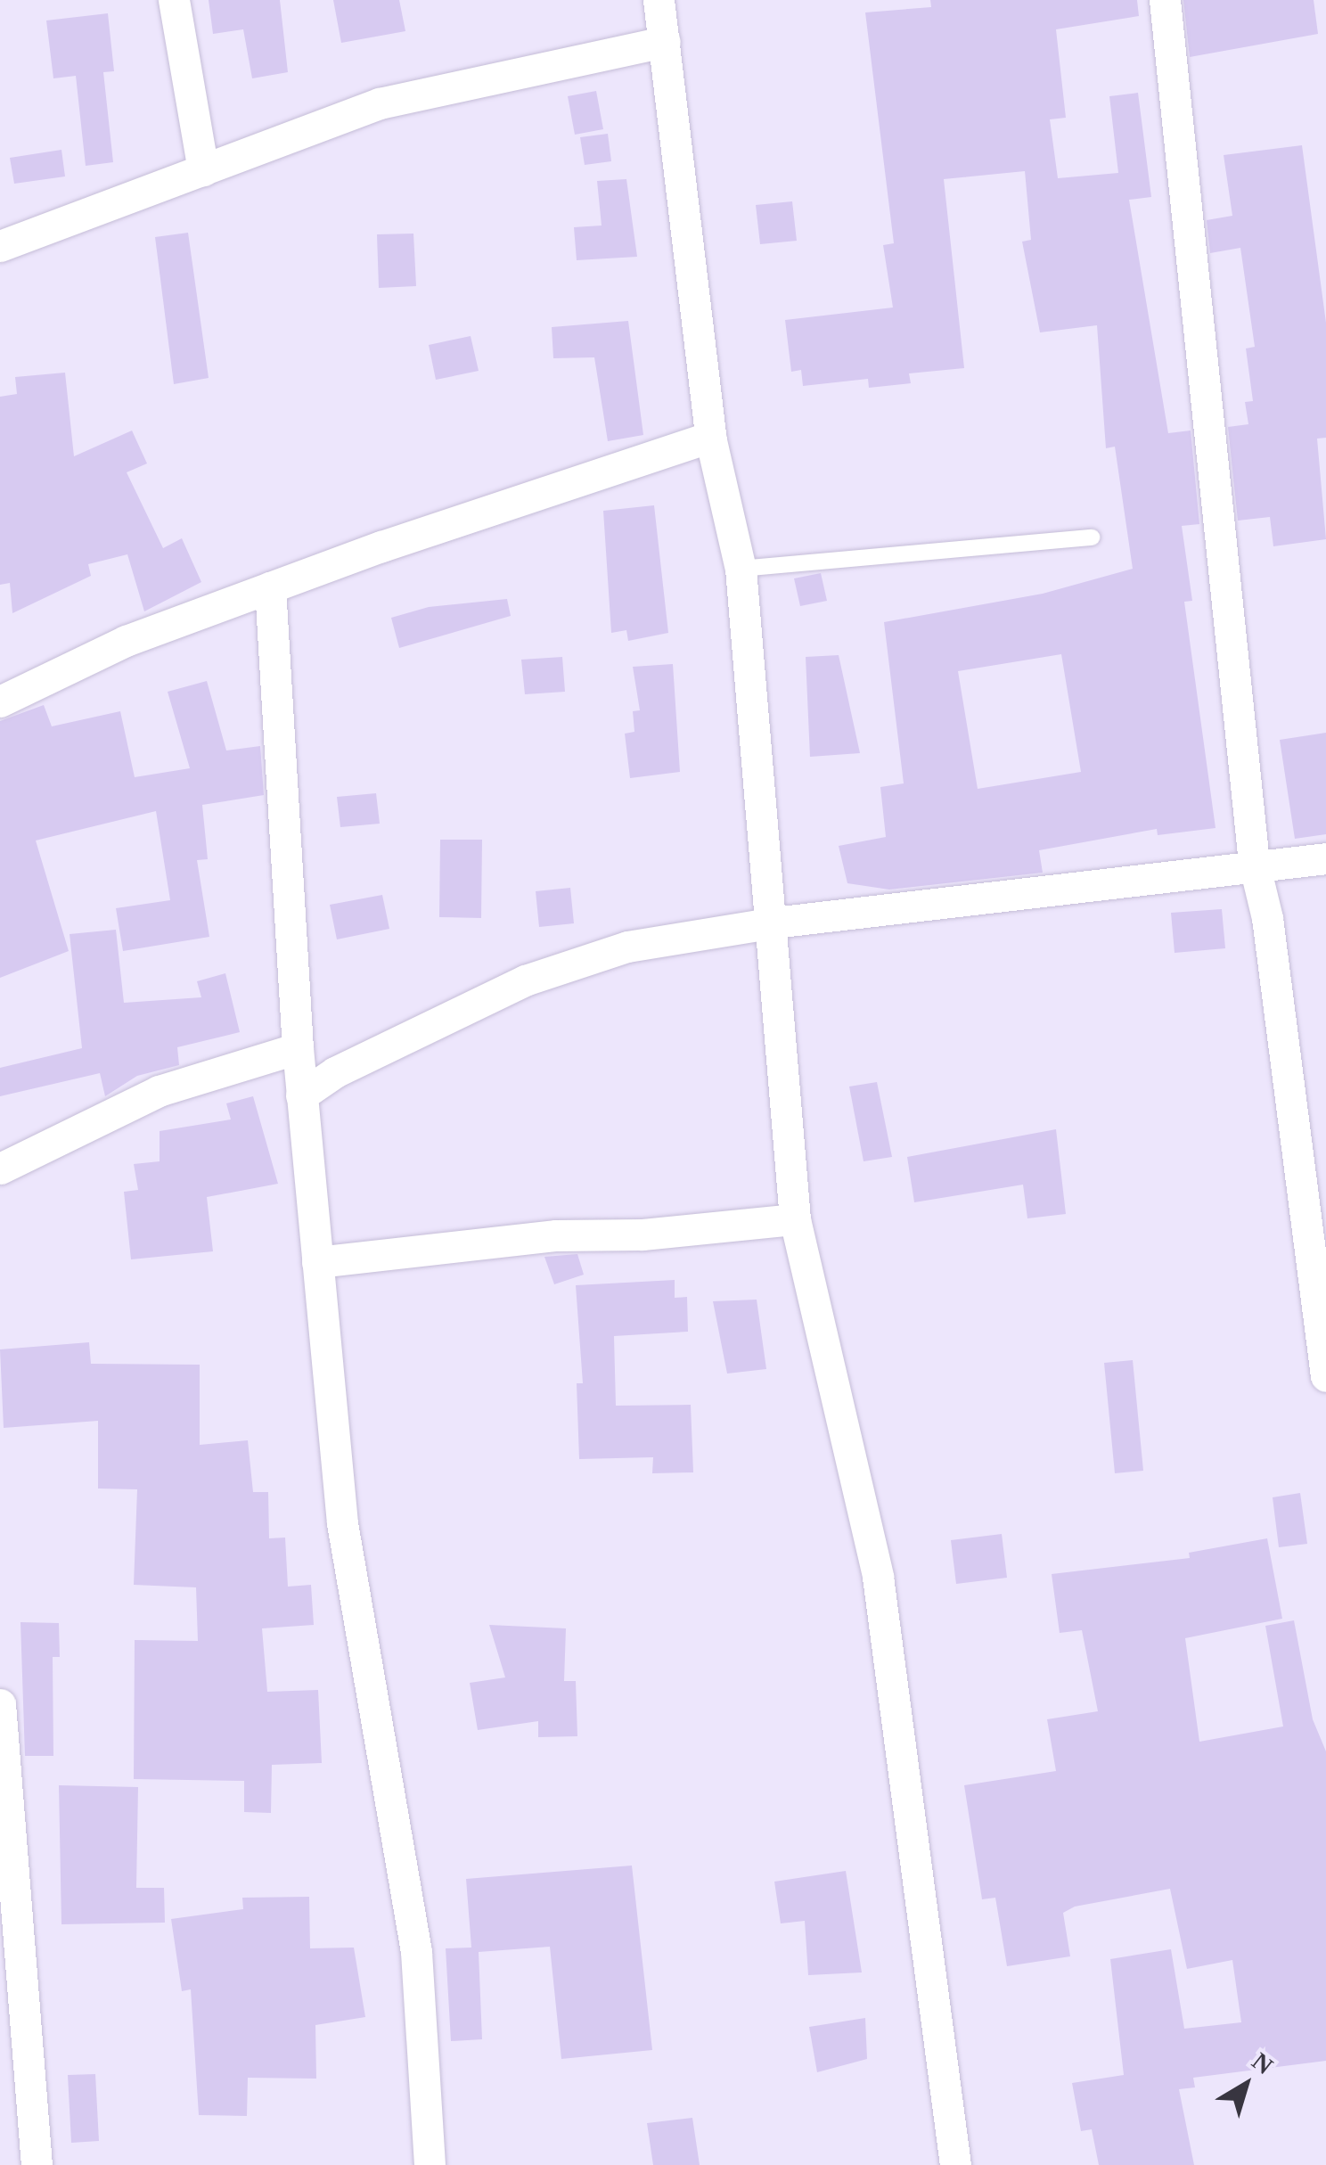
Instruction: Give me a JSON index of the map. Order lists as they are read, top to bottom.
{
  "north": "top right"
}
